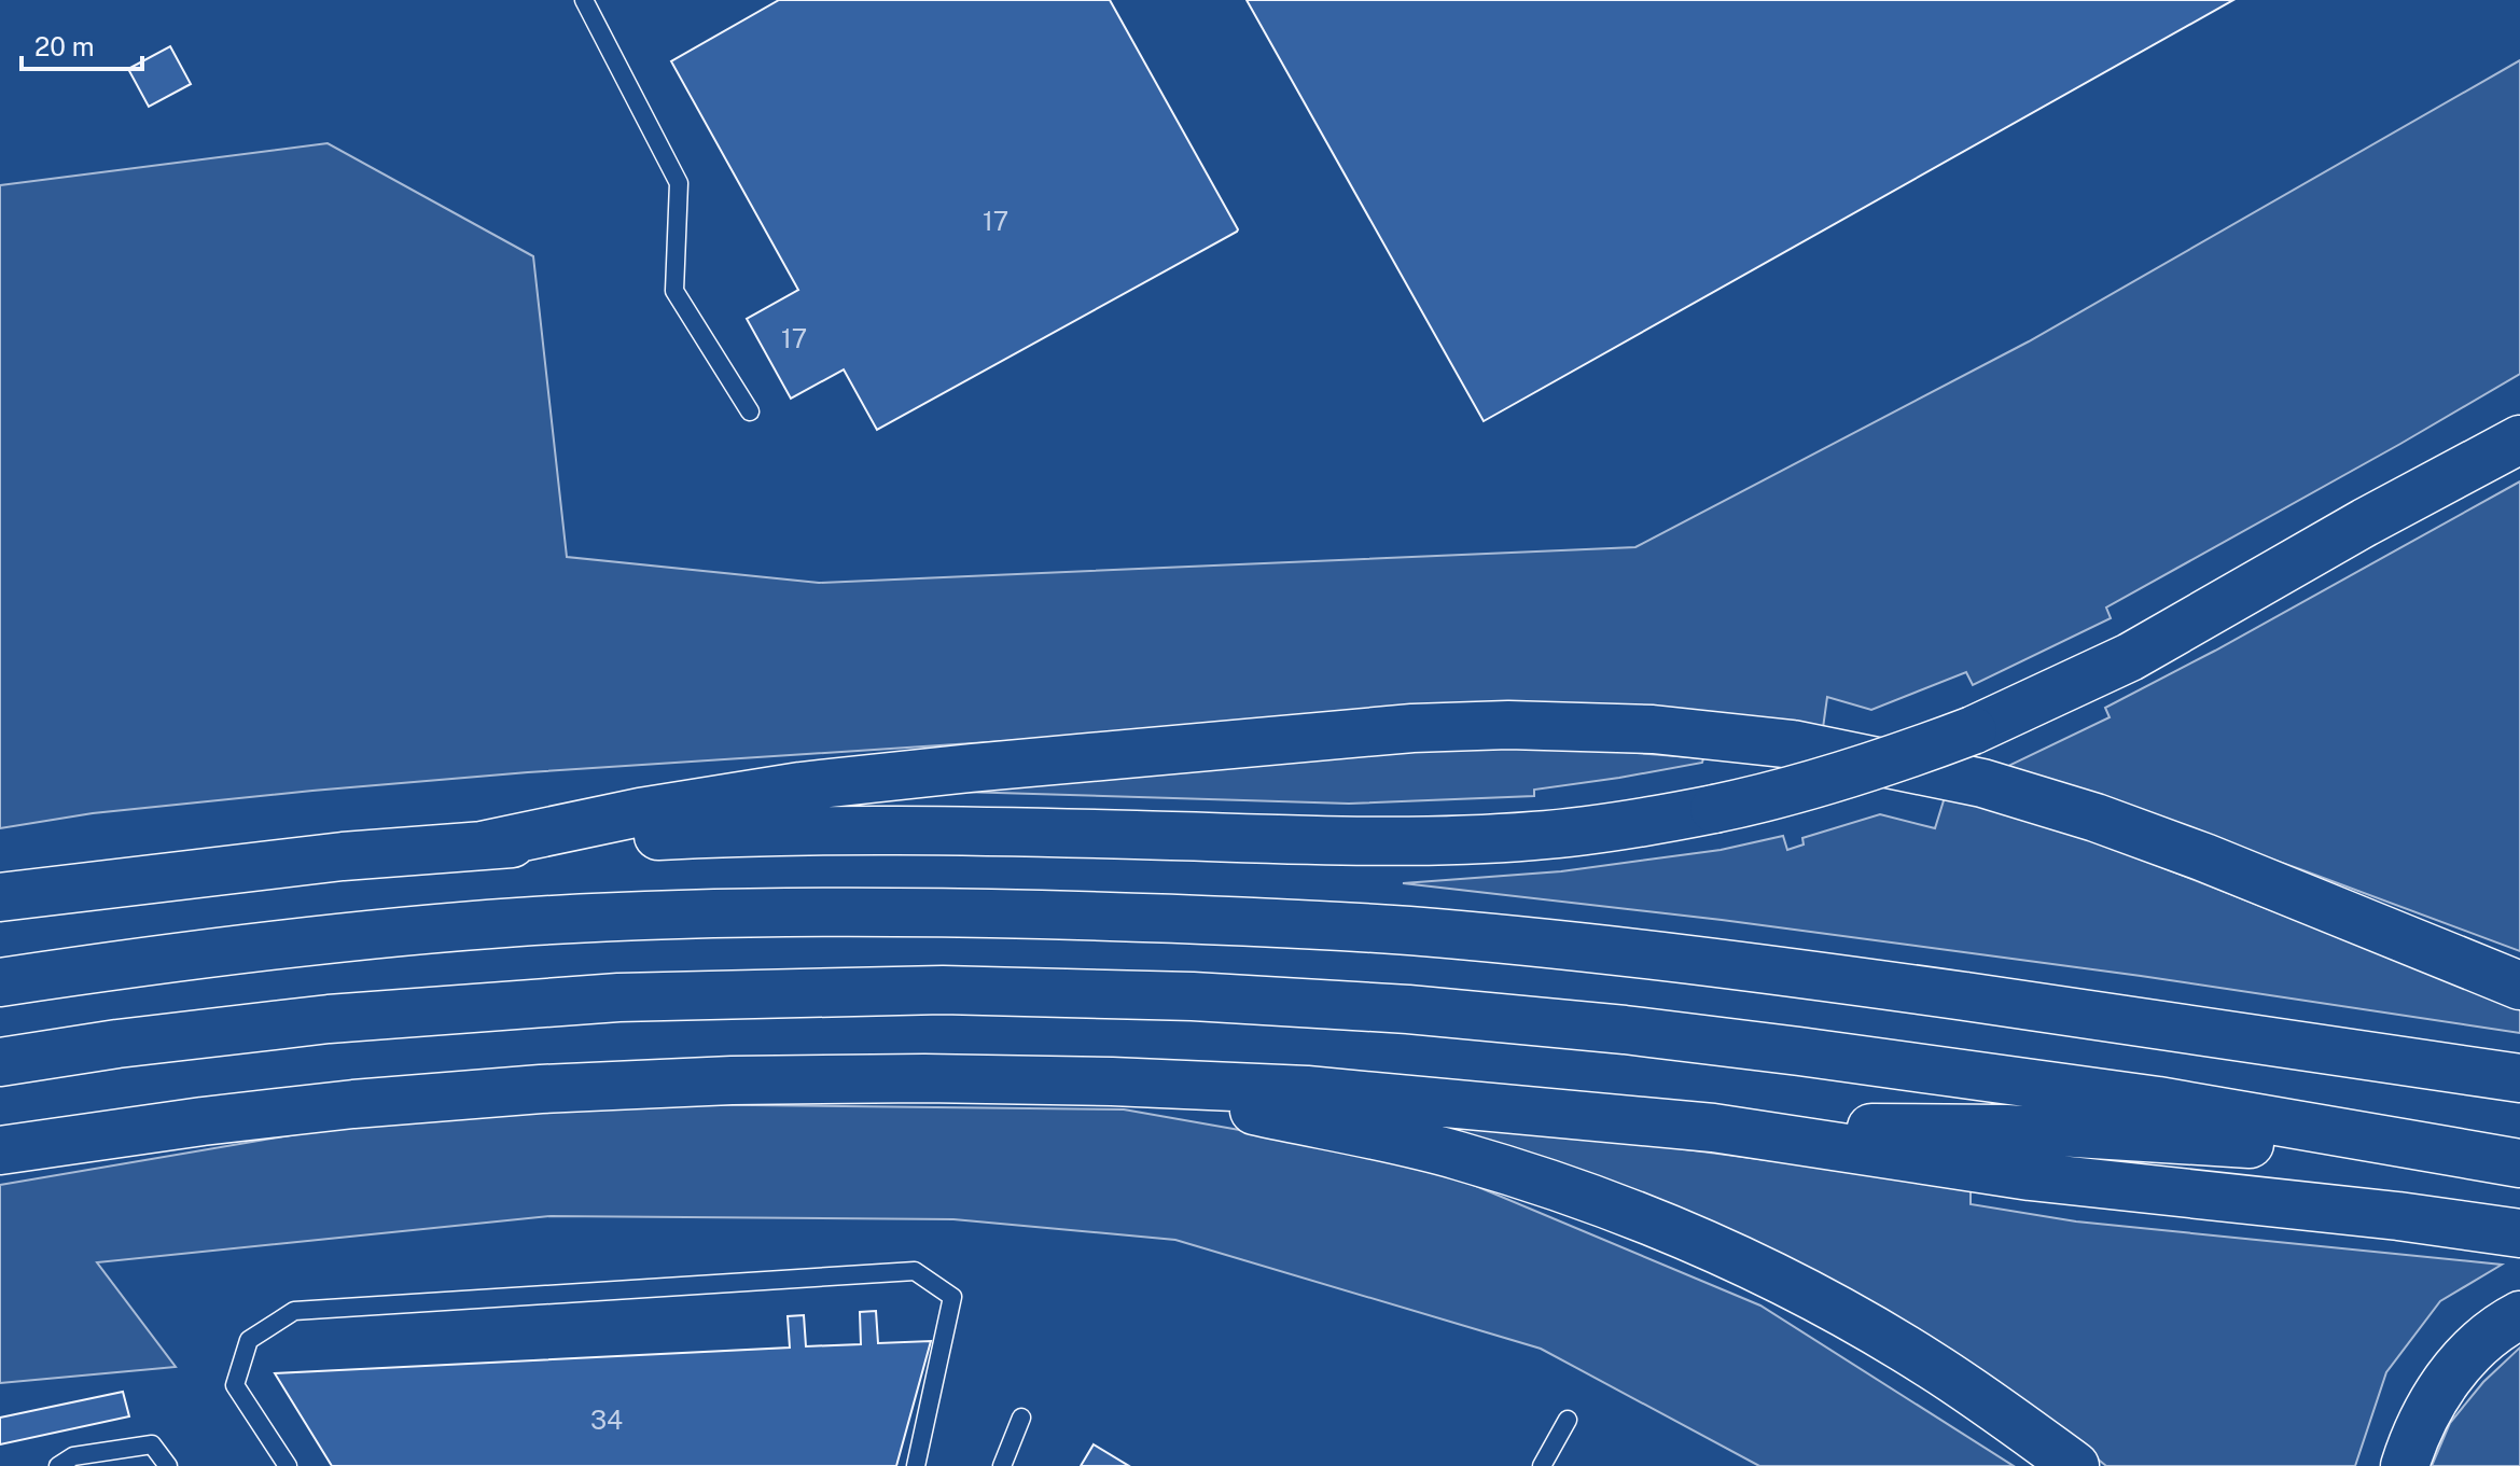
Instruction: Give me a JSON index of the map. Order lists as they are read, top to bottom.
{
  "house_numbers": ["17", "17", "34"],
  "scale_bar": "20 m"
}
